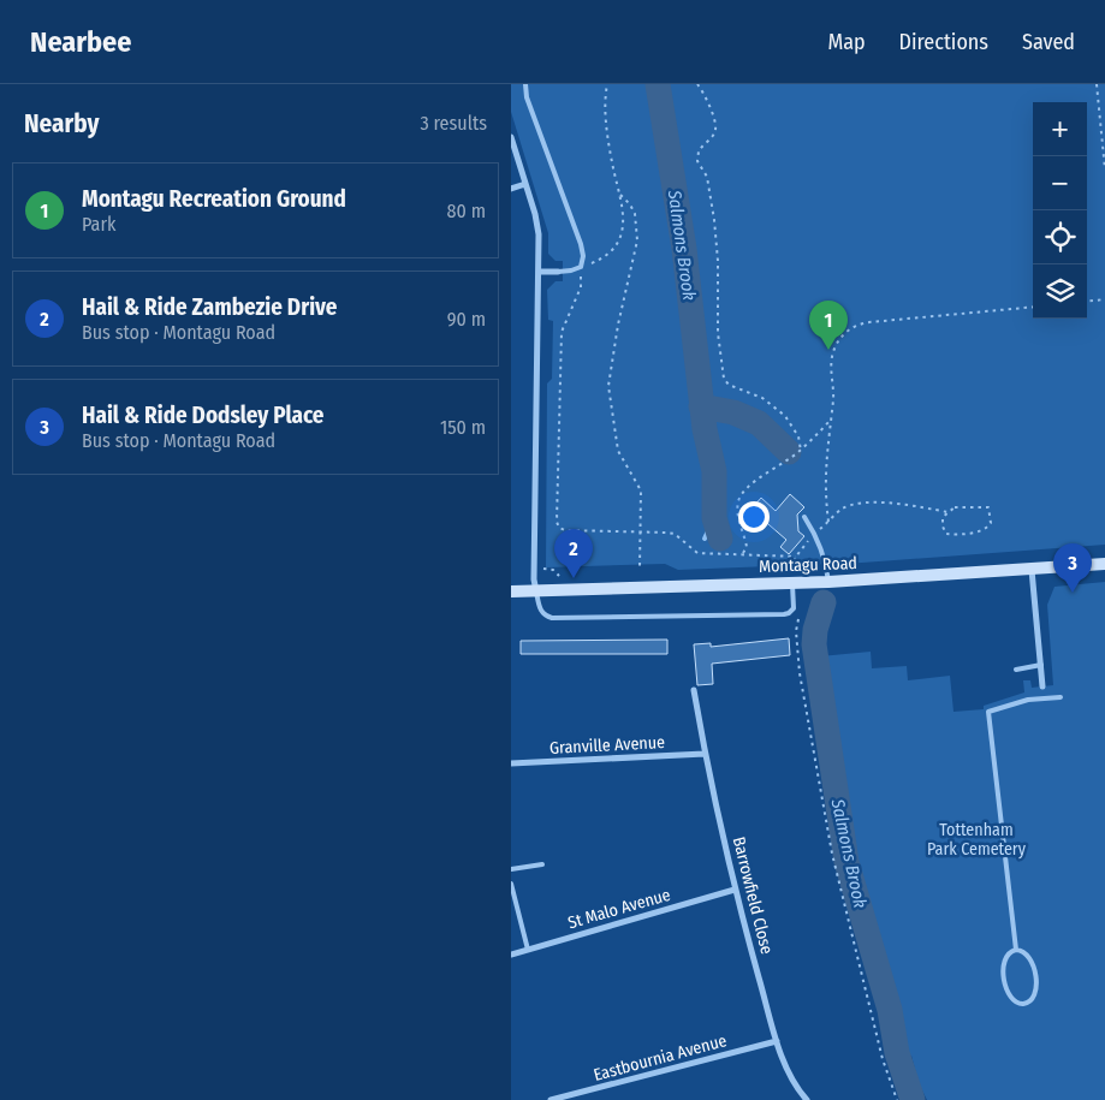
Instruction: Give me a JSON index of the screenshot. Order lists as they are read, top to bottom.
{
  "streets": {
    "main road": ["Montagu Road"],
    "street": [
      "Granville Avenue",
      "Barrowfield Close",
      "St Malo Avenue",
      "Eastbournia Avenue"
    ]
  },
  "crossings": [
    ["Granville Avenue", "Barrowfield Close"],
    ["Barrowfield Close", "St Malo Avenue"],
    ["Barrowfield Close", "Eastbournia Avenue"]
  ],
  "water": ["Salmons Brook"],
  "parks": ["Tottenham Park Cemetery"],
  "page": {
    "header": "Nearbee",
    "nav": ["Map", "Directions", "Saved"],
    "heading": ["Nearby", "3 results"],
    "map_buttons": ["+", "−"],
    "list": [
      {
        "mark": "1",
        "name": "Montagu Recreation Ground",
        "note": "Park",
        "value": "80 m"
      },
      {
        "mark": "2",
        "name": "Hail & Ride Zambezie Drive",
        "note": "Bus stop · Montagu Road",
        "value": "90 m"
      },
      {
        "mark": "3",
        "name": "Hail & Ride Dodsley Place",
        "note": "Bus stop · Montagu Road",
        "value": "150 m"
      }
    ],
    "pins": ["1", "2", "3"]
  }
}
